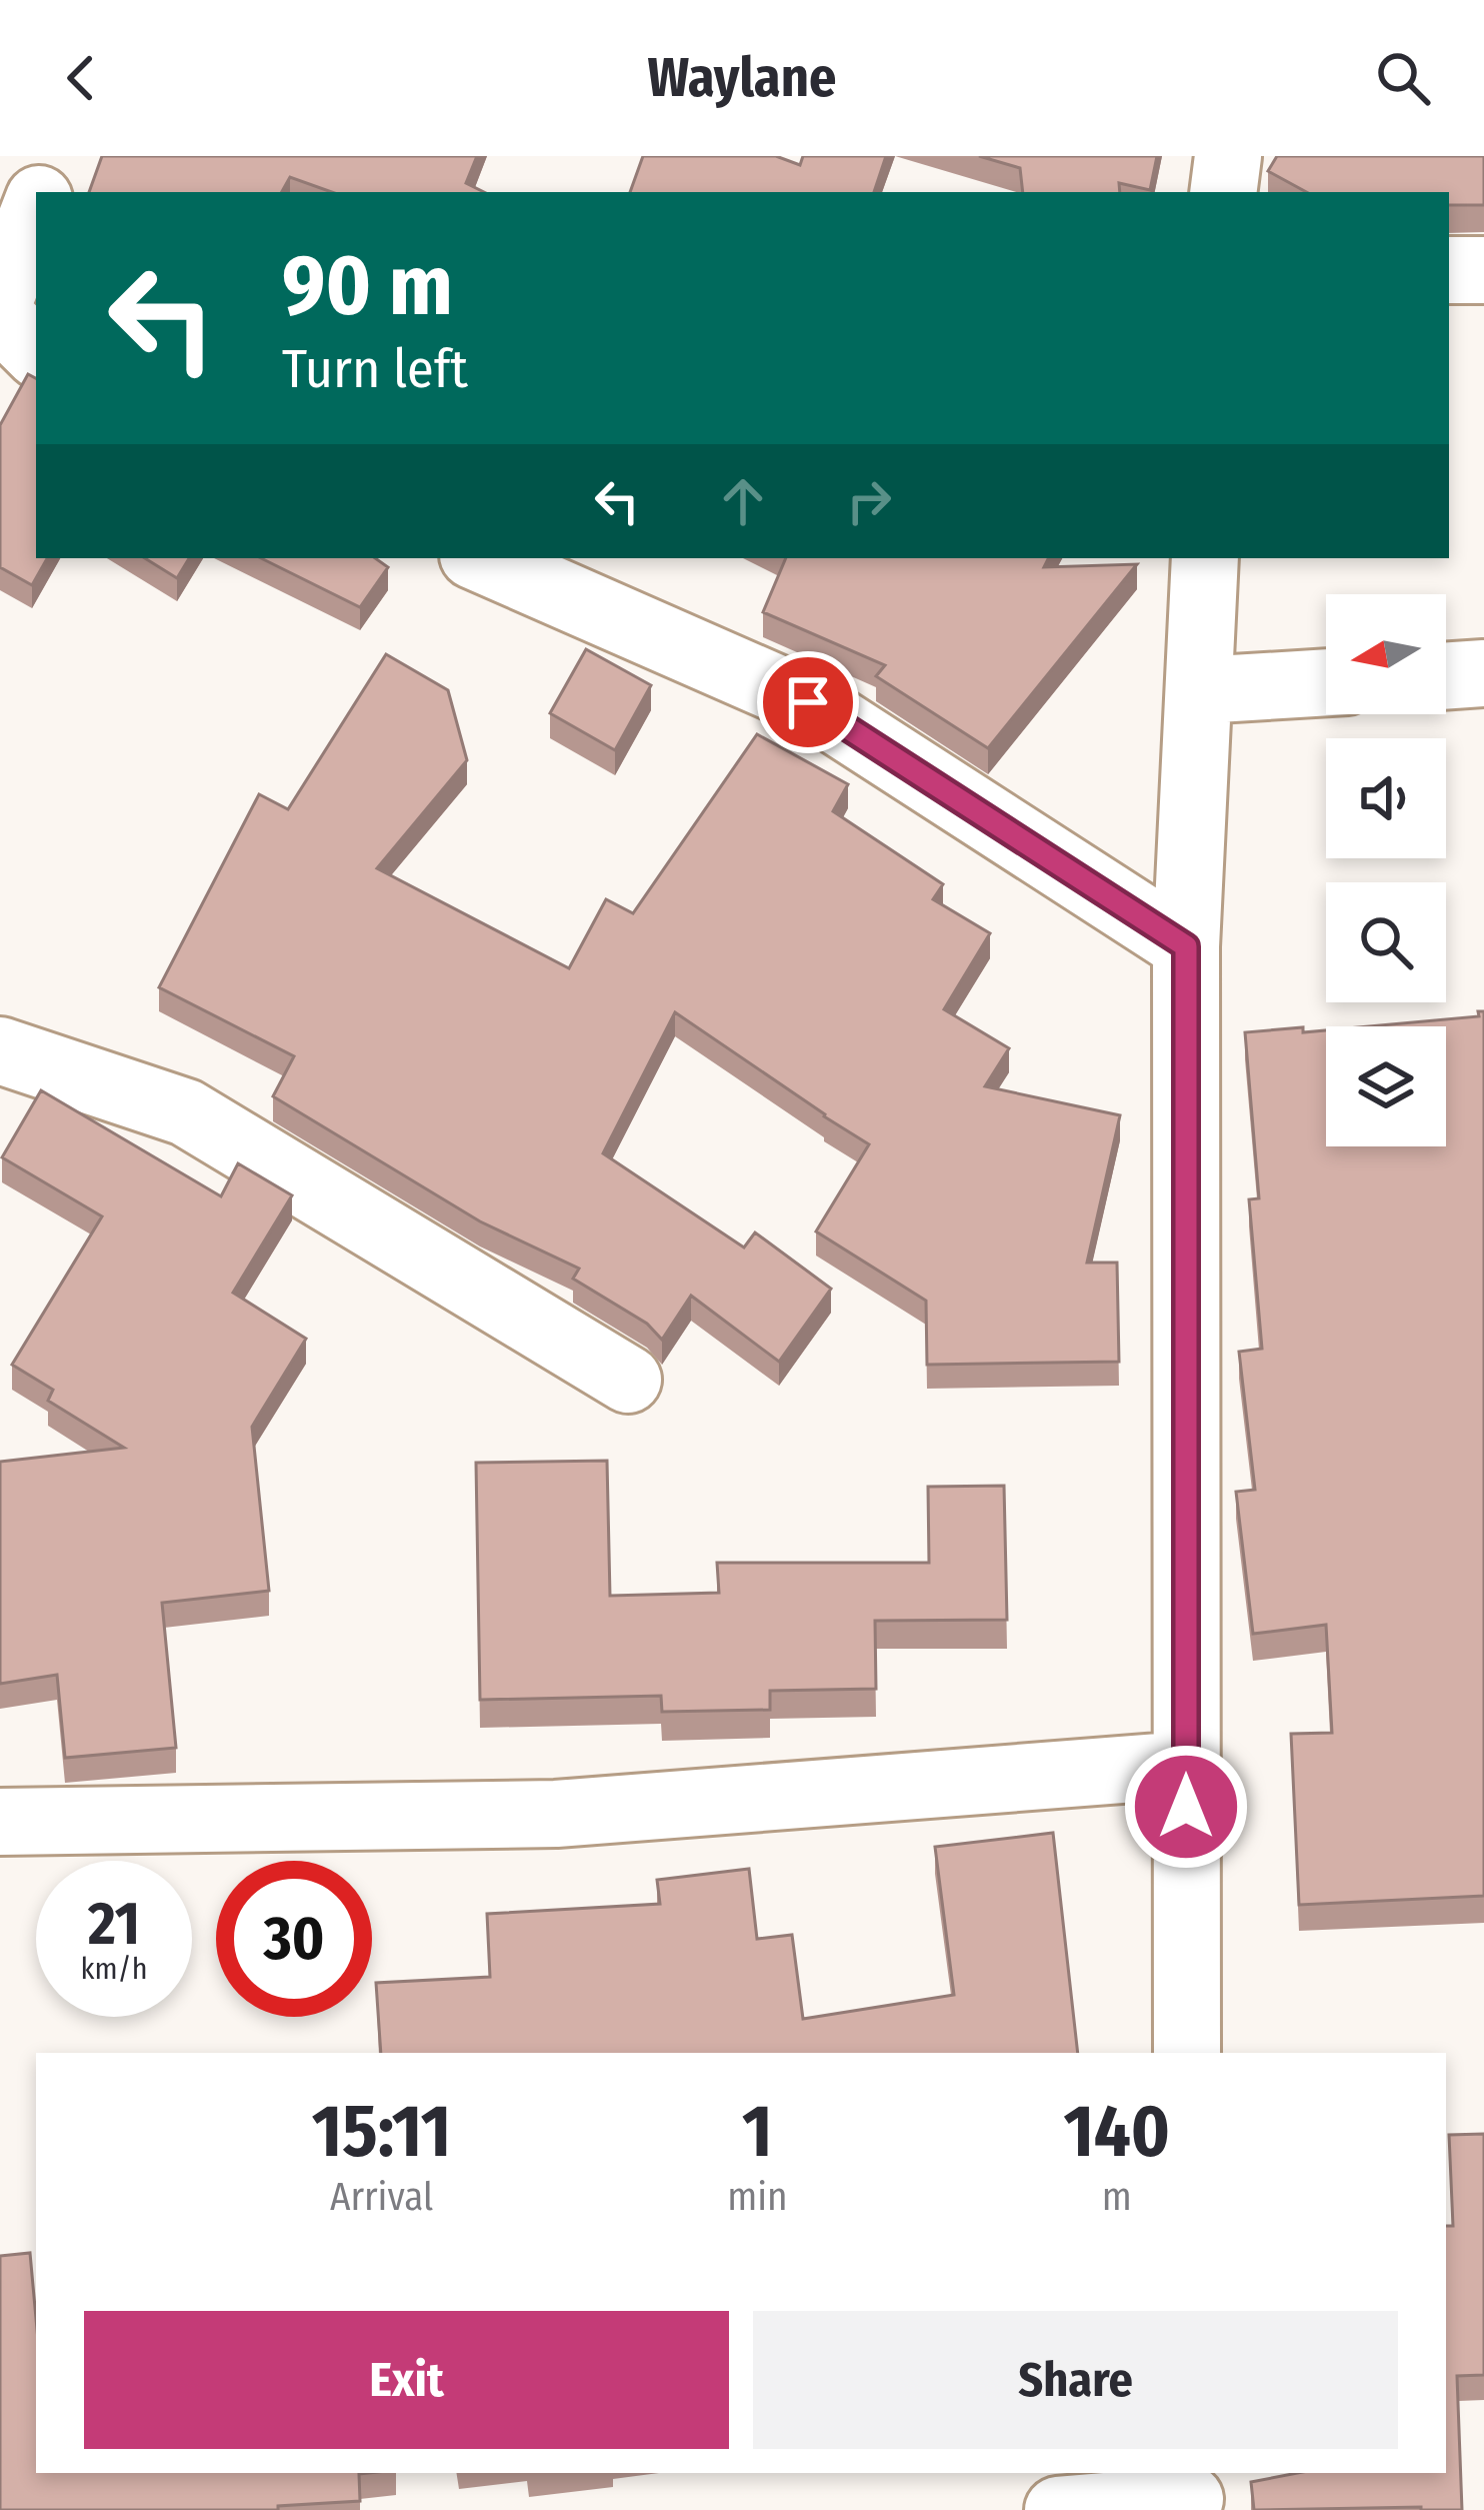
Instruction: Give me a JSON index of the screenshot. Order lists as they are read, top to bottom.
{
  "north": "left",
  "page": {
    "header": "Waylane",
    "turn": ["90 m", "Turn left"],
    "speed": "21 km/h",
    "limit": "30",
    "eta": [
      "15:11",
      "Arrival",
      "1",
      "min",
      "140",
      "m"
    ],
    "buttons": ["Exit", "Share"]
  }
}
